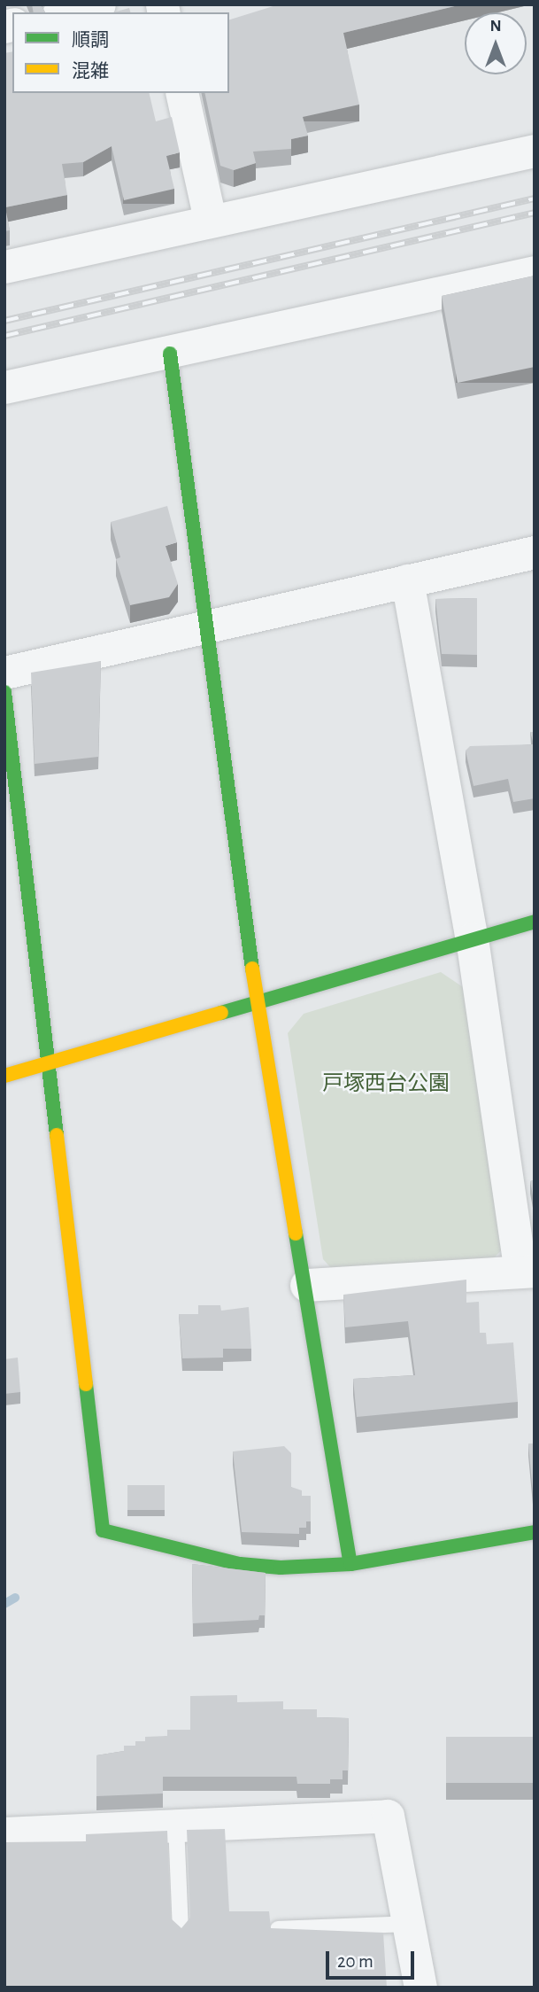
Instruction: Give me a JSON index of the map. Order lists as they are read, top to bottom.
{
  "parks": ["戸塚西台公園"],
  "legend": ["順調", "混雑"],
  "scale_bar": "20 m",
  "north": "top"
}
